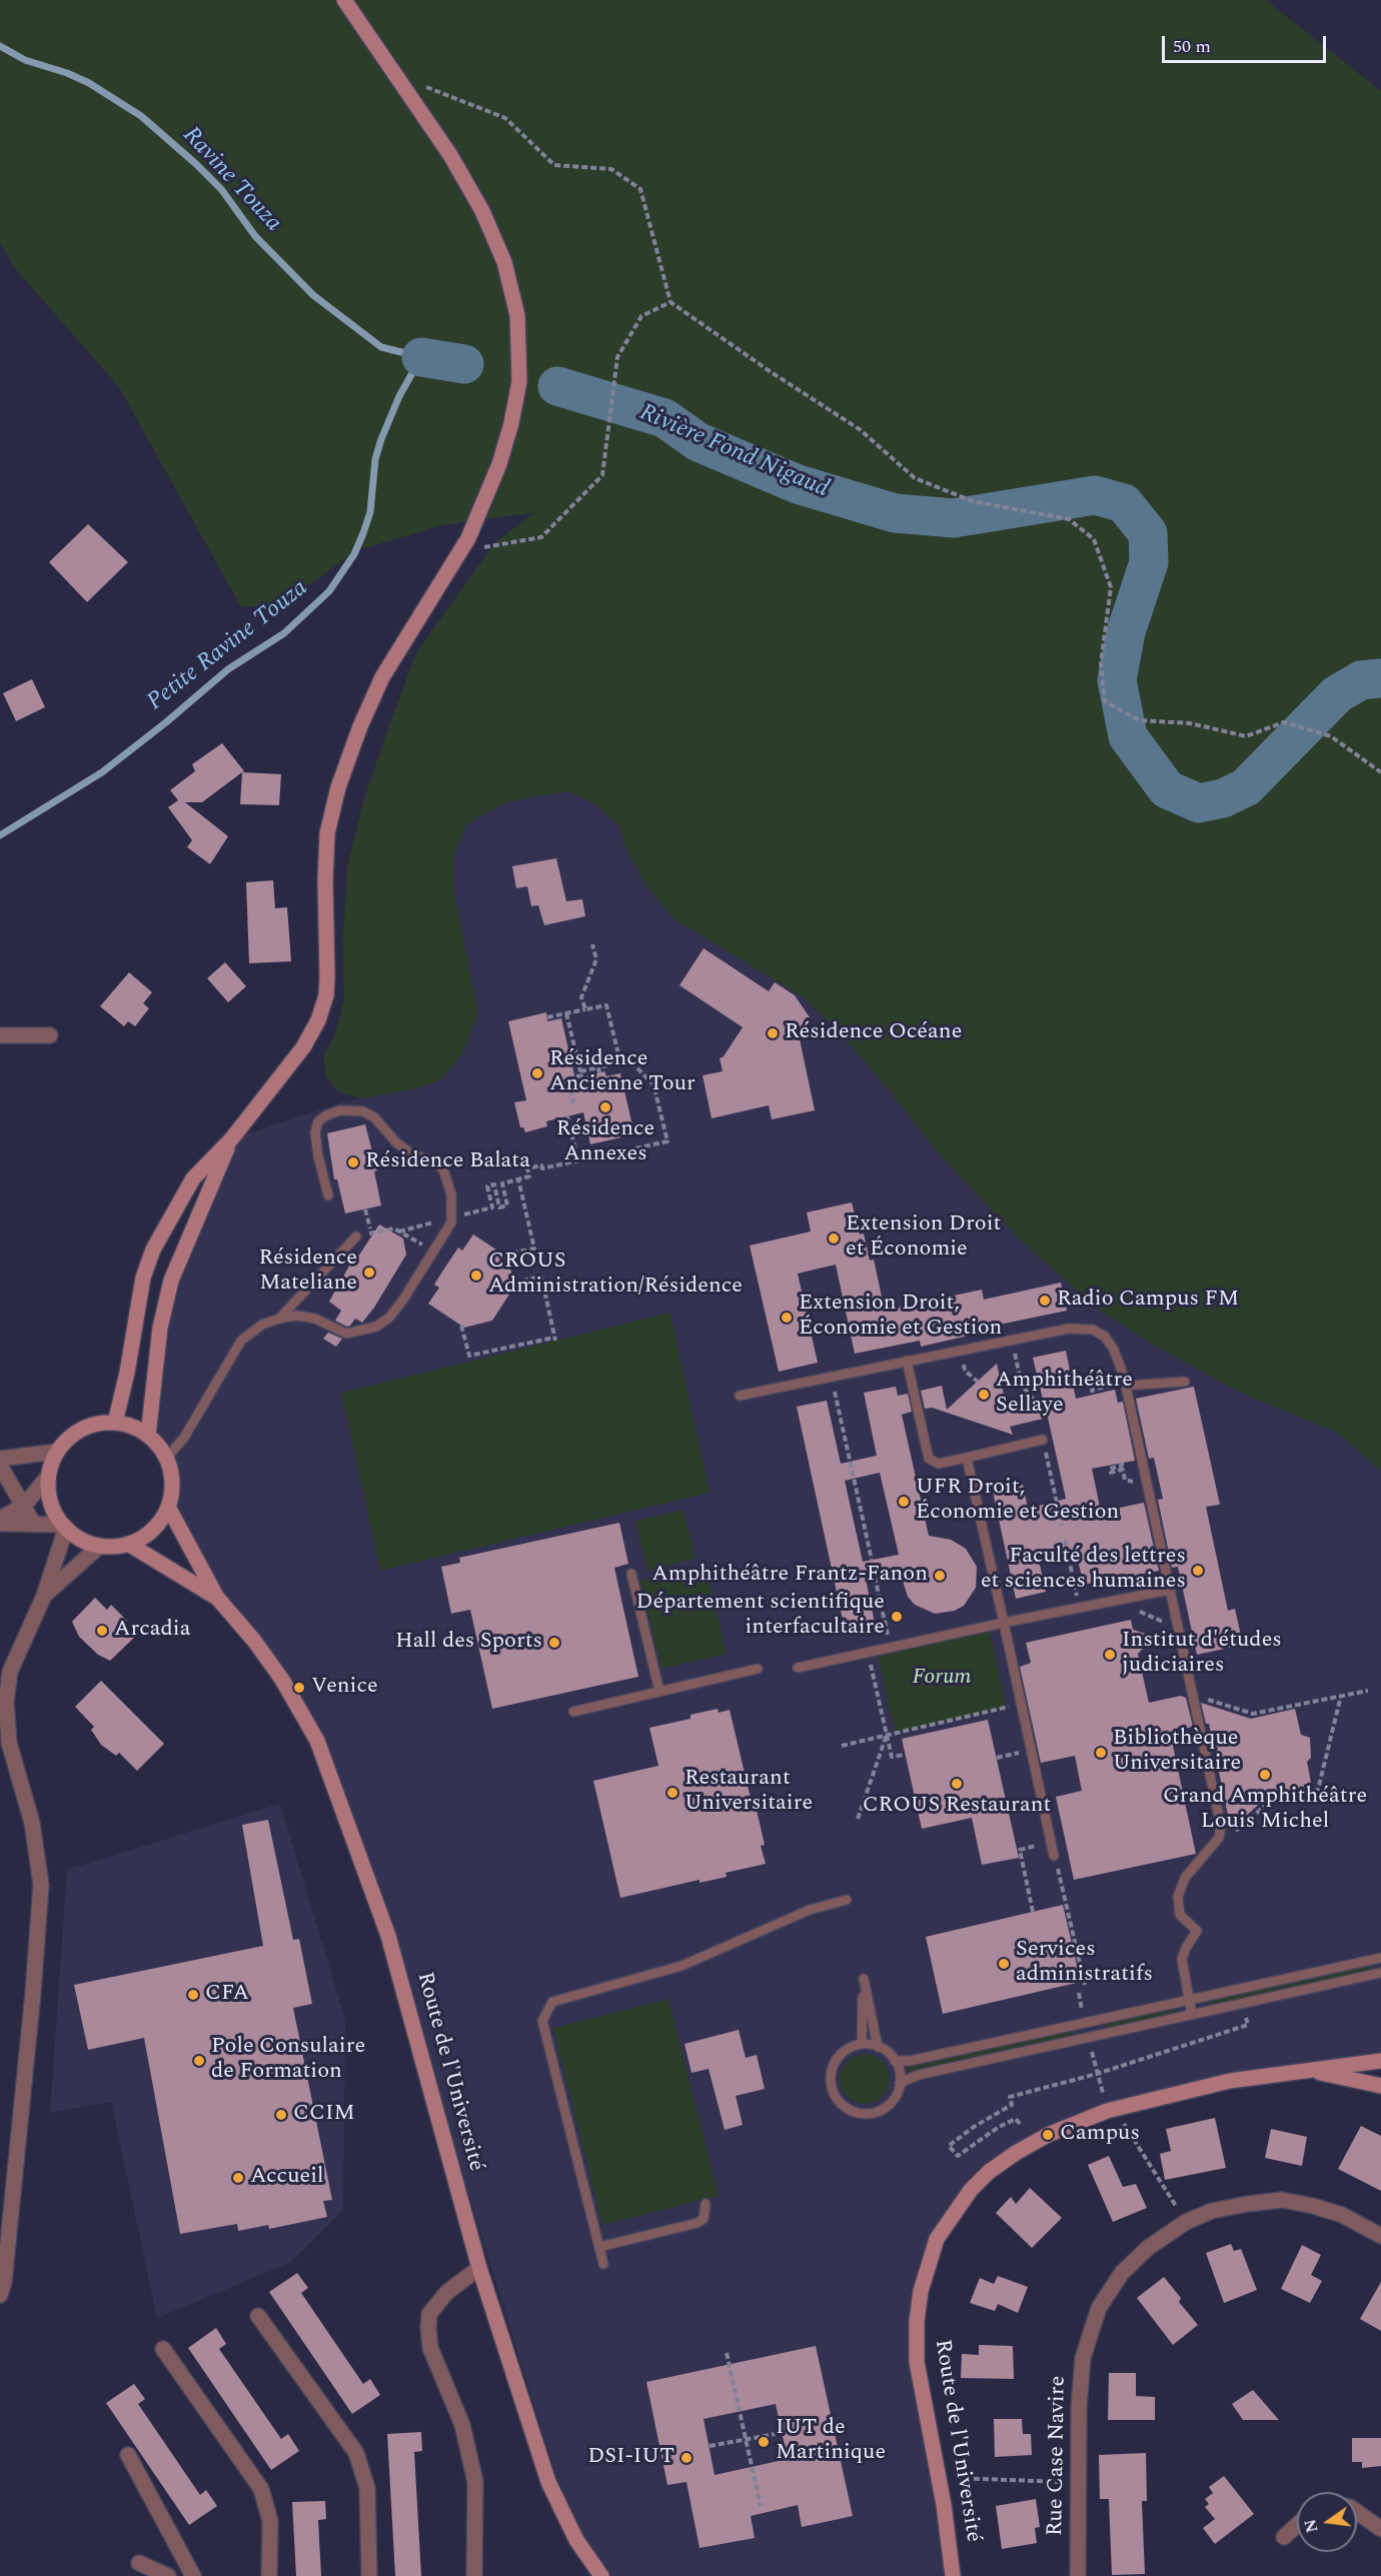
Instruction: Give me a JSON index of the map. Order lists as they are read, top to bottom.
{
  "streets": {
    "main road": ["Route de l'Université"],
    "street": ["Rue Case Navire"]
  },
  "water": ["Ravine Touza", "Rivière Fond Nigaud", "Petite Ravine Touza"],
  "parks": ["Forum"],
  "places": [
    "Résidence Océane",
    "Résidence Ancienne Tour",
    "Résidence Annexes",
    "Résidence Balata",
    "Extension Droit et Économie",
    "Résidence Mateliane",
    "CROUS Administration/Résidence",
    "Radio Campus FM",
    "Extension Droit, Économie et Gestion",
    "Amphithéâtre Sellaye",
    "UFR Droit, Économie et Gestion",
    "Faculté des lettres et sciences humaines",
    "Amphithéâtre Frantz-Fanon",
    "Département scientifique interfacultaire",
    "Arcadia",
    "Hall des Sports",
    "Institut d'études judiciaires",
    "Venice",
    "Bibliothèque Universitaire",
    "Grand Amphithéâtre Louis Michel",
    "CROUS Restaurant",
    "Restaurant Universitaire",
    "Services administratifs",
    "CFA",
    "Pole Consulaire de Formation",
    "CCIM",
    "Campus",
    "Accueil",
    "IUT de Martinique",
    "DSI-IUT"
  ],
  "scale_bar": "50 m",
  "north": "left"
}
